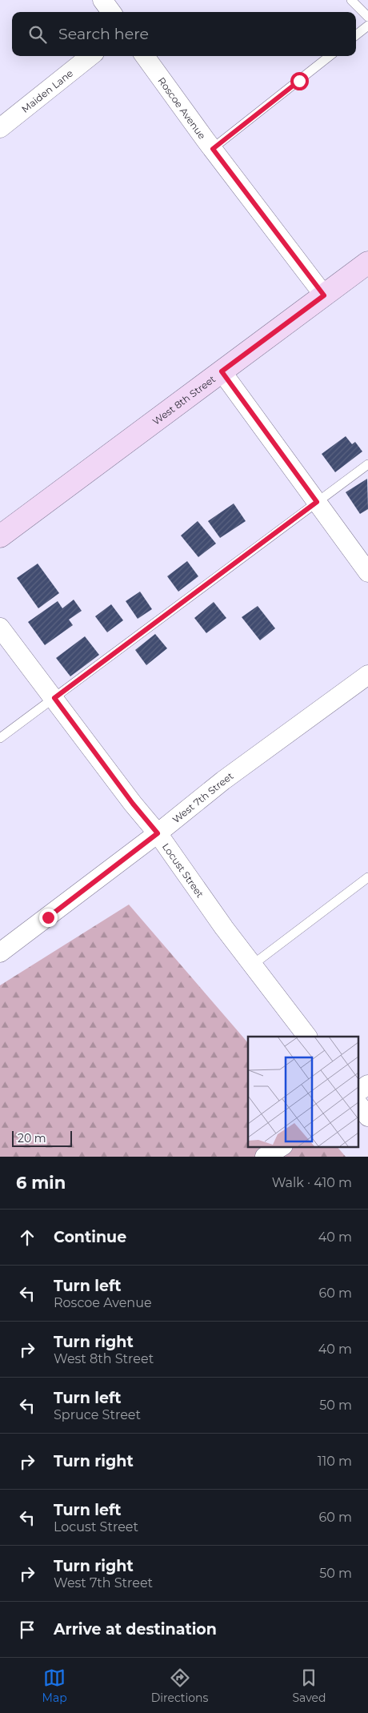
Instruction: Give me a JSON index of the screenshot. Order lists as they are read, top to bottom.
{
  "streets": {
    "main road": ["West 8th Street"],
    "street": [
      "Maiden Lane",
      "Roscoe Avenue",
      "West 7th Street",
      "Locust Street"
    ]
  },
  "crossings": [
    ["Roscoe Avenue", "West 8th Street"],
    ["West 7th Street", "Locust Street"]
  ],
  "scale_bar": "20 m",
  "page": {
    "search": "Search here",
    "scale": "20 m",
    "heading": ["6 min", "Walk · 410 m"],
    "list": [
      ["Continue", "40 m"],
      ["Turn left", "Roscoe Avenue", "60 m"],
      ["Turn right", "West 8th Street", "40 m"],
      ["Turn left", "Spruce Street", "50 m"],
      ["Turn right", "110 m"],
      ["Turn left", "Locust Street", "60 m"],
      ["Turn right", "West 7th Street", "50 m"],
      "Arrive at destination"
    ],
    "nav": ["Map", "Directions", "Saved"]
  }
}
